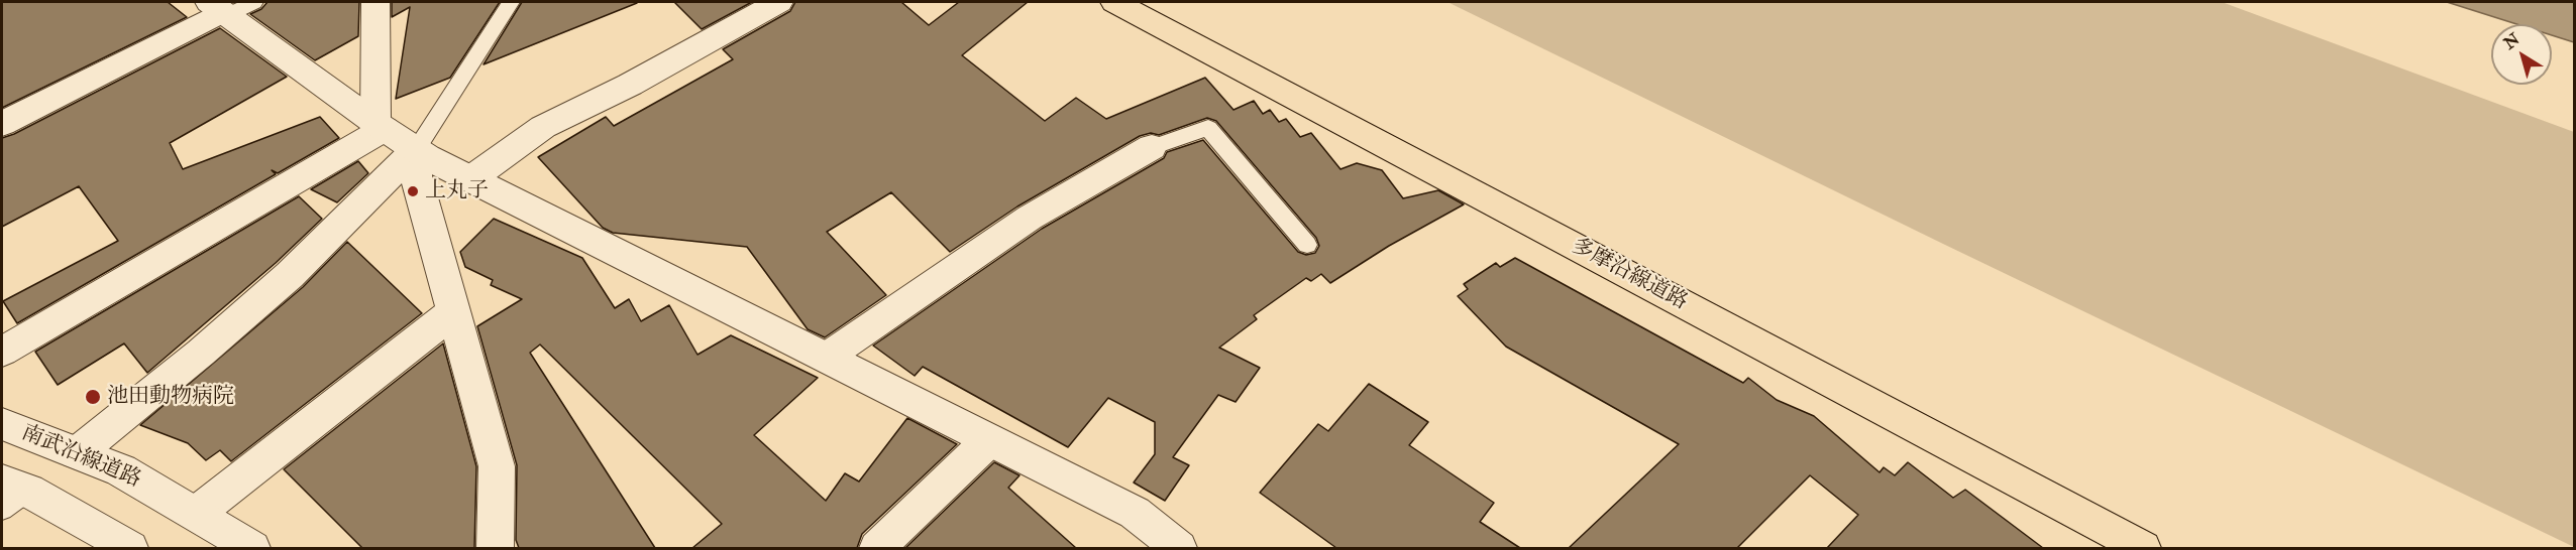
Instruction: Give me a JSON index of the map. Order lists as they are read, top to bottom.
{
  "streets": {
    "main road": ["多摩沿線道路"],
    "street": ["南武沿線道路"]
  },
  "places": ["上丸子", "池田動物病院"],
  "north": "top left"
}
